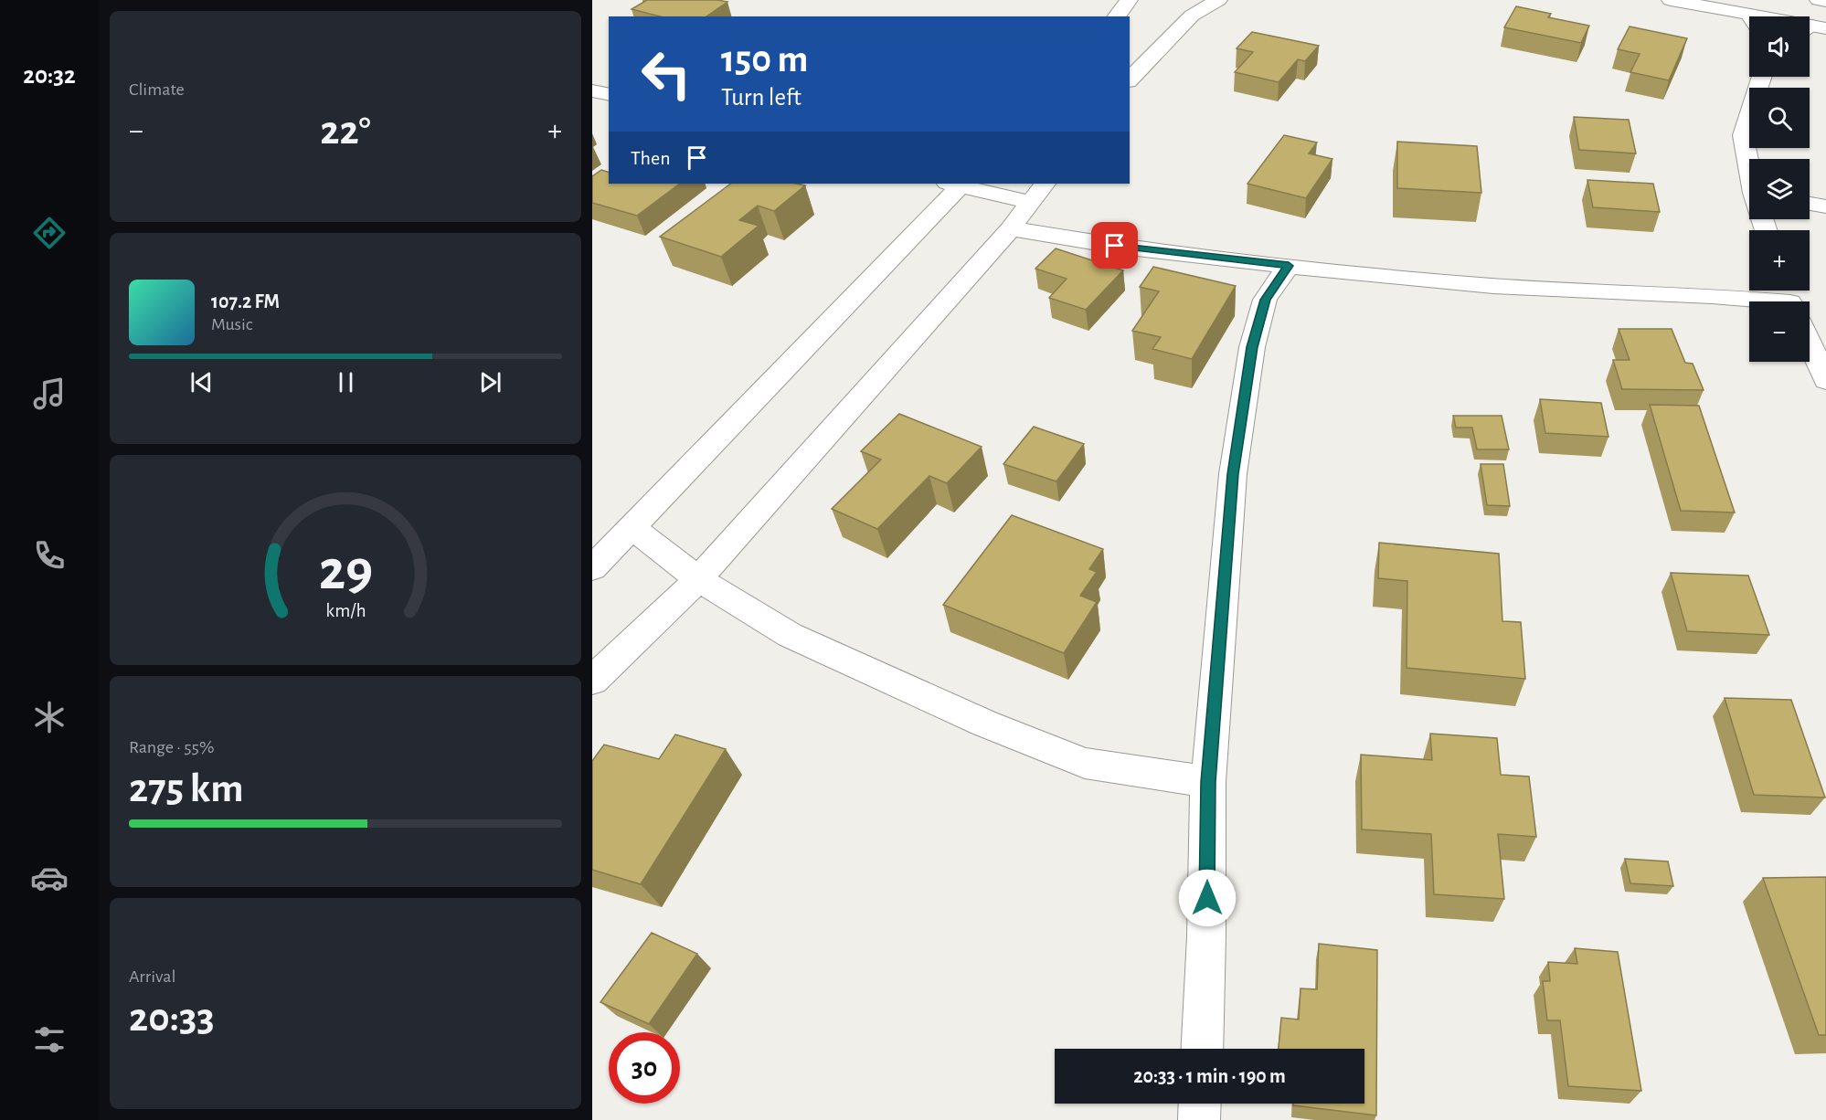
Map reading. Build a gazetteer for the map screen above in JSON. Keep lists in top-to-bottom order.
{
  "page": {
    "tabs": "20:32",
    "tile": [
      "Climate",
      ["Range · 55%", "275 km"],
      ["Arrival", "20:33"]
    ],
    "map_buttons": ["+", "−"],
    "turn": ["150 m", "Turn left"],
    "heat": ["−", "22°", "+"],
    "then": "Then",
    "song": ["107.2 FM", "Music"],
    "limit": "30",
    "trip": "20:33 · 1 min · 190 m",
    "gauge": ["29", "km/h"]
  }
}
